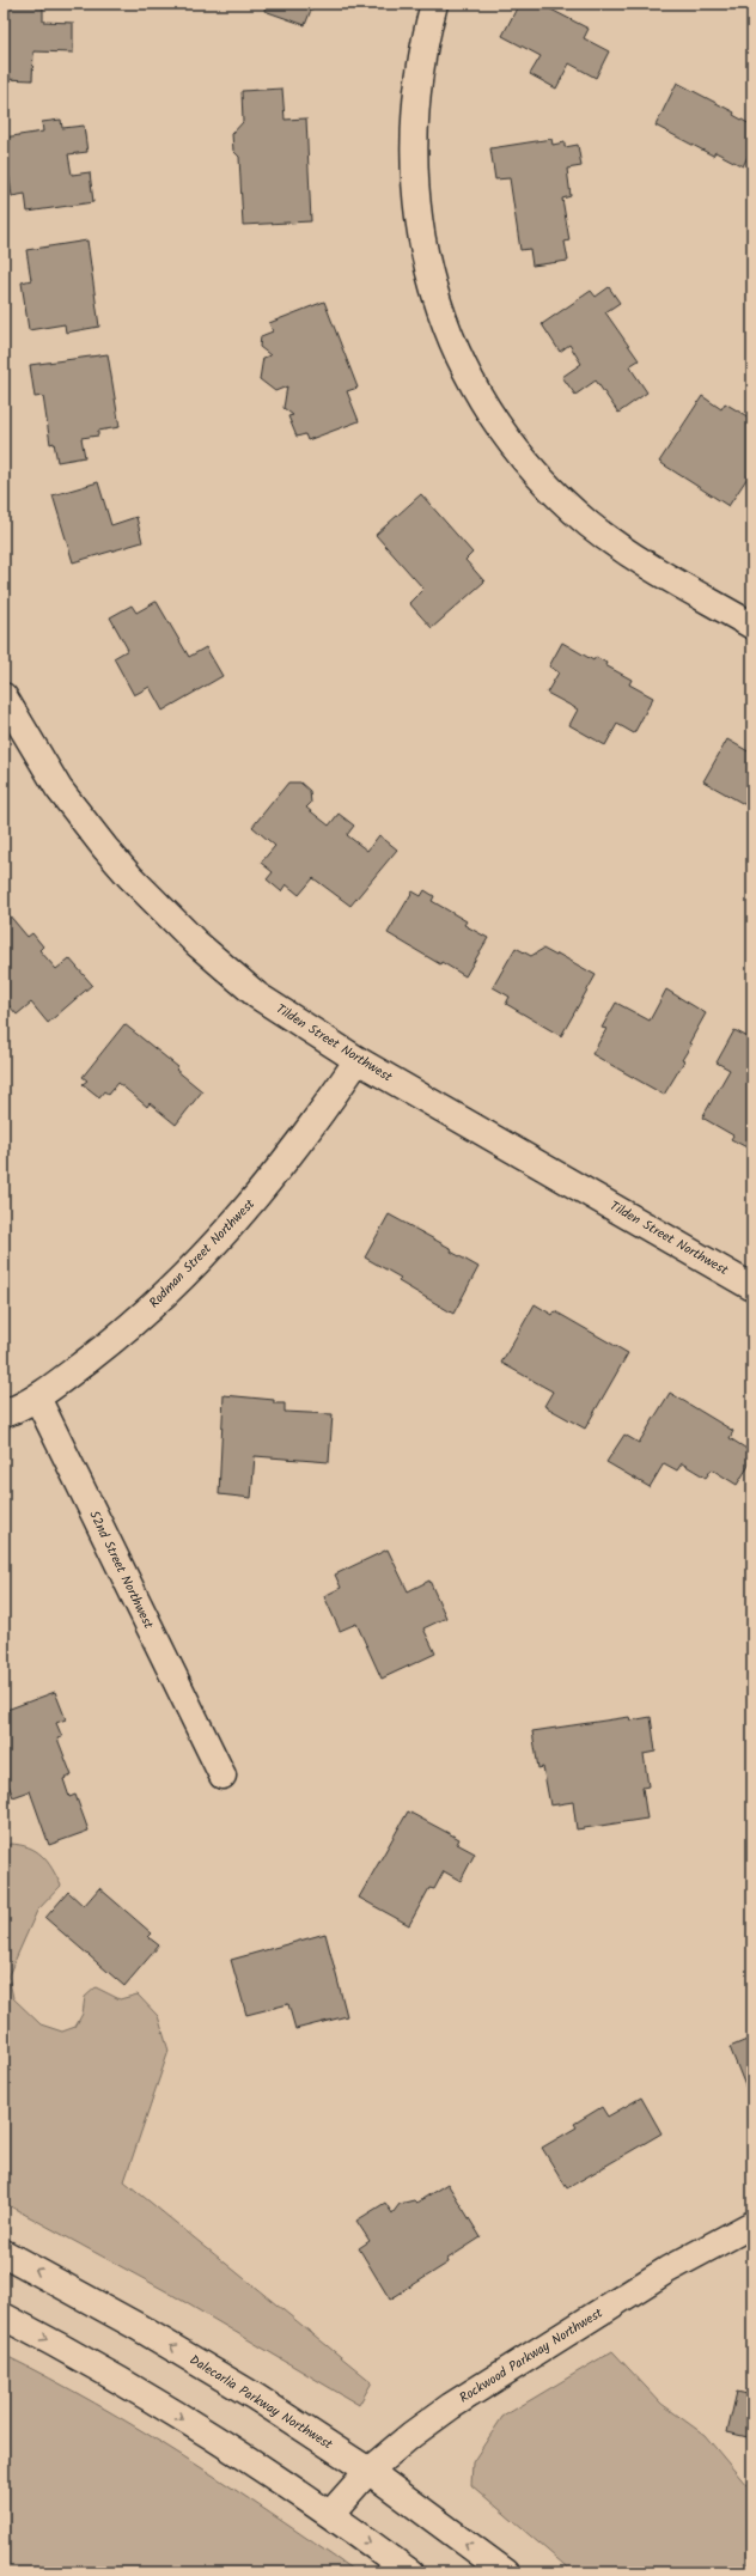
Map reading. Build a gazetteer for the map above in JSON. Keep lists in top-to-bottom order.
{
  "streets": {
    "street": [
      "Tilden Street Northwest",
      "Rodman Street Northwest",
      "52nd Street Northwest",
      "Rockwood Parkway Northwest",
      "Dalecarlia Parkway Northwest"
    ]
  },
  "crossings": [
    ["Tilden Street Northwest", "Rodman Street Northwest"],
    ["Rodman Street Northwest", "52nd Street Northwest"],
    ["Rockwood Parkway Northwest", "Dalecarlia Parkway Northwest"]
  ]
}
